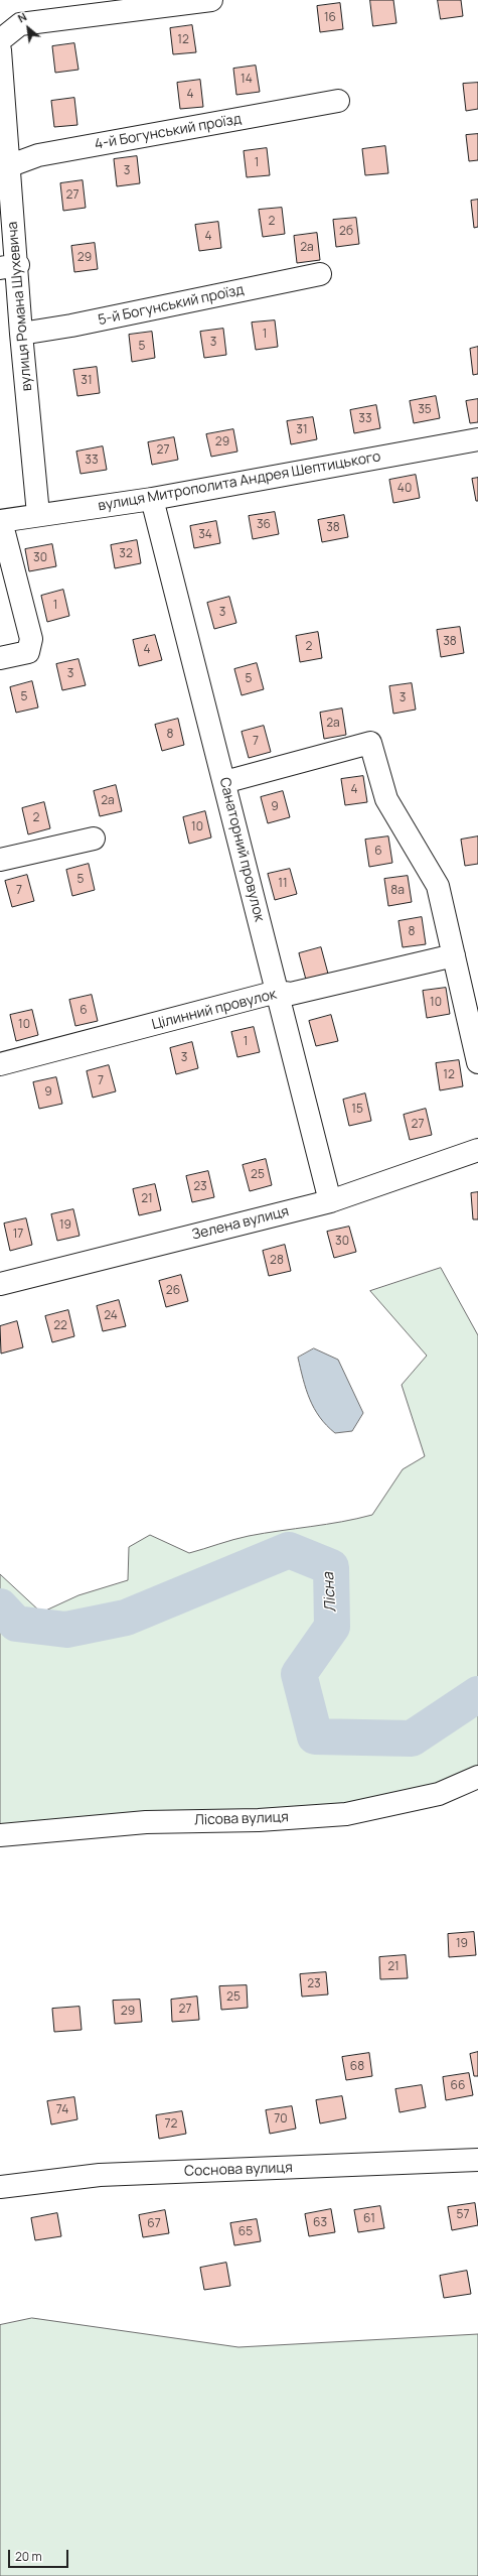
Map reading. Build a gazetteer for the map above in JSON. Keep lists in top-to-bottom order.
{
  "streets": {
    "street": [
      "4-й Богунський проїзд",
      "5-й Богунський проїзд",
      "вулиця Романа Шухевича",
      "вулиця Митрополита Андрея Шептицького",
      "Санаторний провулок",
      "Цілинний провулок",
      "Зелена вулиця",
      "Лісова вулиця",
      "Соснова вулиця"
    ]
  },
  "crossings": [
    ["4-й Богунський проїзд", "вулиця Романа Шухевича"],
    ["5-й Богунський проїзд", "вулиця Романа Шухевича"],
    ["вулиця Романа Шухевича", "вулиця Митрополита Андрея Шептицького"],
    ["вулиця Митрополита Андрея Шептицького", "Санаторний провулок"],
    ["Санаторний провулок", "Цілинний провулок"],
    ["Санаторний провулок", "Зелена вулиця"]
  ],
  "water": ["Лісна"],
  "house_numbers": [
    "16",
    "12",
    "14",
    "4",
    "1",
    "3",
    "27",
    "2",
    "2б",
    "4",
    "2а",
    "29",
    "1",
    "3",
    "5",
    "31",
    "35",
    "33",
    "31",
    "29",
    "27",
    "33",
    "40",
    "36",
    "38",
    "34",
    "32",
    "30",
    "1",
    "3",
    "38",
    "2",
    "4",
    "3",
    "5",
    "5",
    "3",
    "2а",
    "8",
    "7",
    "4",
    "2а",
    "9",
    "2",
    "10",
    "6",
    "5",
    "11",
    "7",
    "8а",
    "8",
    "10",
    "6",
    "10",
    "1",
    "3",
    "12",
    "7",
    "9",
    "15",
    "27",
    "25",
    "23",
    "21",
    "19",
    "17",
    "30",
    "28",
    "26",
    "24",
    "22",
    "19",
    "21",
    "23",
    "25",
    "27",
    "29",
    "68",
    "66",
    "74",
    "70",
    "72",
    "57",
    "61",
    "63",
    "67",
    "65"
  ],
  "scale_bar": "20 m",
  "north": "top left"
}
